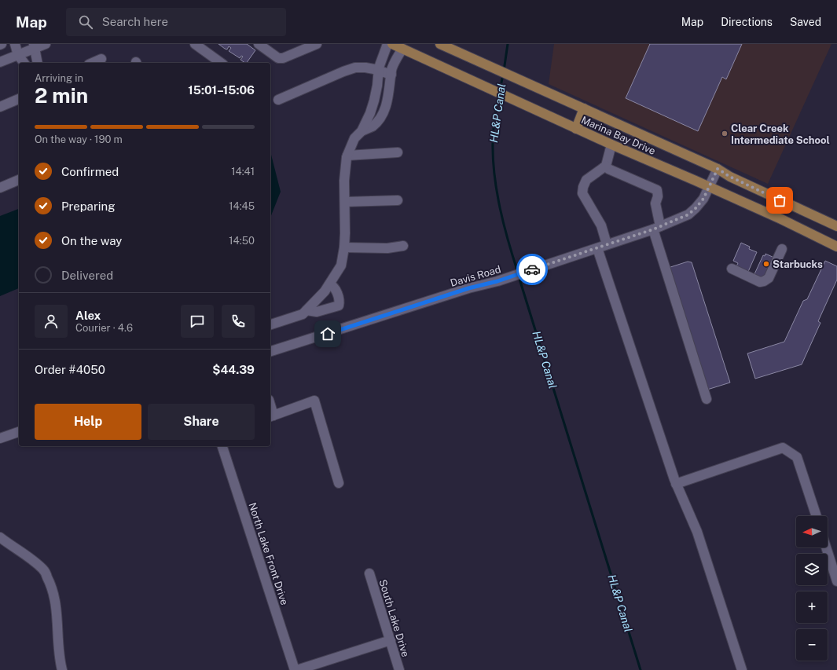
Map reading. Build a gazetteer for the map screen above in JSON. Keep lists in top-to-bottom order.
{
  "streets": {
    "main road": ["Marina Bay Drive"],
    "street": ["Davis Road", "North Lake Front Drive", "South Lake Drive"]
  },
  "crossings": [
    ["Marina Bay Drive", "Davis Road"]
  ],
  "water": ["HL&P Canal"],
  "places": ["Clear Creek Intermediate School", "Starbucks"],
  "north": "left",
  "page": {
    "header": "Map",
    "search": "Search here",
    "nav": ["Map", "Directions", "Saved"],
    "heading": ["2 min", "Arriving in", "15:01–15:06"],
    "panel": [
      "Alex",
      "Courier · 4.6",
      "Order #4050",
      "$44.39"
    ],
    "bar": "On the way · 190 m",
    "list": [
      ["Confirmed", "14:41"],
      ["Preparing", "14:45"],
      ["On the way", "14:50"],
      "Delivered"
    ],
    "buttons": ["Help", "Share"],
    "map_buttons": ["+", "−"]
  }
}
